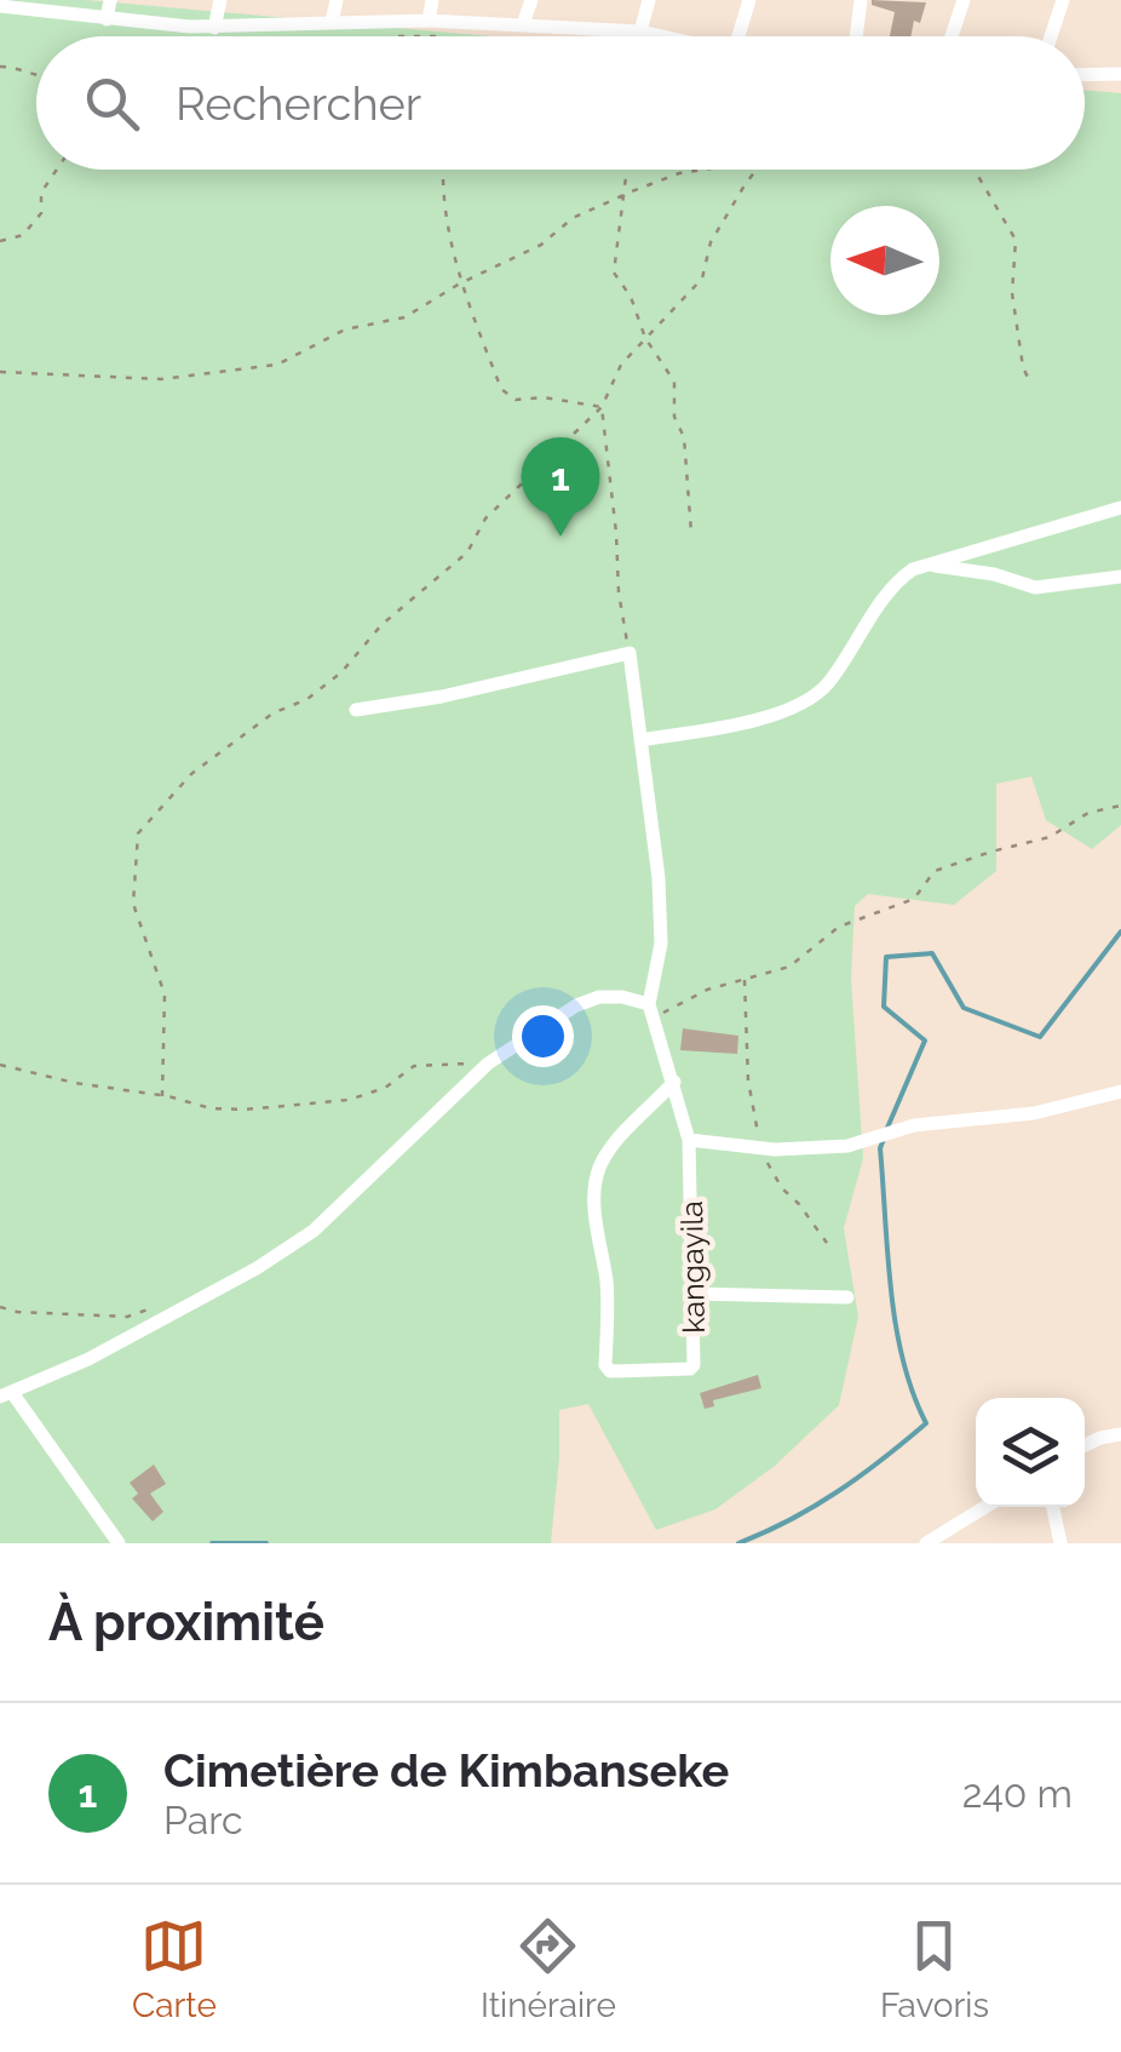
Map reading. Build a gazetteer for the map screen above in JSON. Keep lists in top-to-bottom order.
{
  "streets": {
    "street": ["kangayila"]
  },
  "north": "left",
  "page": {
    "search": "Rechercher",
    "pins": "1",
    "heading": "À proximité",
    "list": [
      {
        "mark": "1",
        "name": "Cimetière de Kimbanseke",
        "note": "Parc",
        "value": "240 m"
      }
    ],
    "nav": ["Carte", "Itinéraire", "Favoris"]
  }
}
